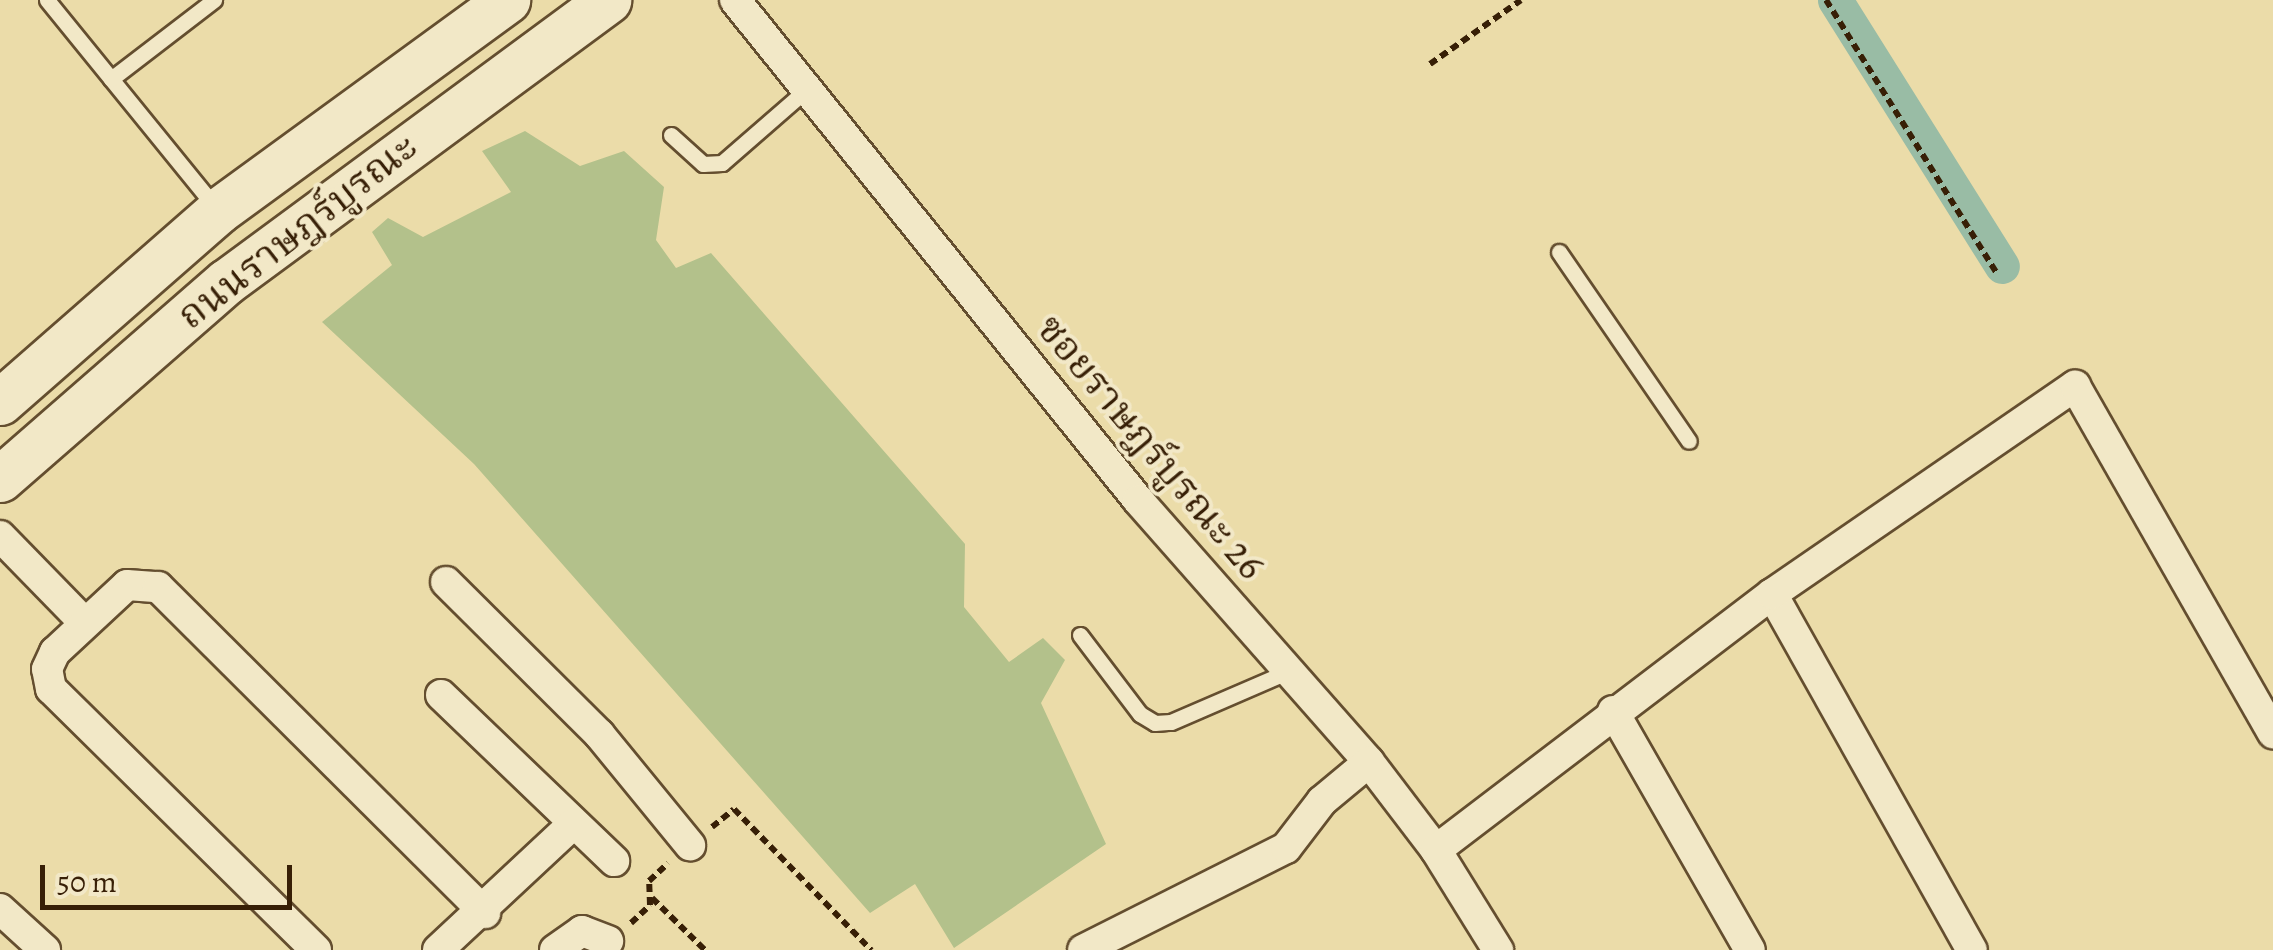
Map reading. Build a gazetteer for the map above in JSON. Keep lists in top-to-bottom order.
{
  "streets": {
    "main road": ["ถนนราษฎร์บูรณะ"],
    "street": ["ซอยราษฎร์บูรณะ 26"]
  },
  "scale_bar": "50 m"
}
